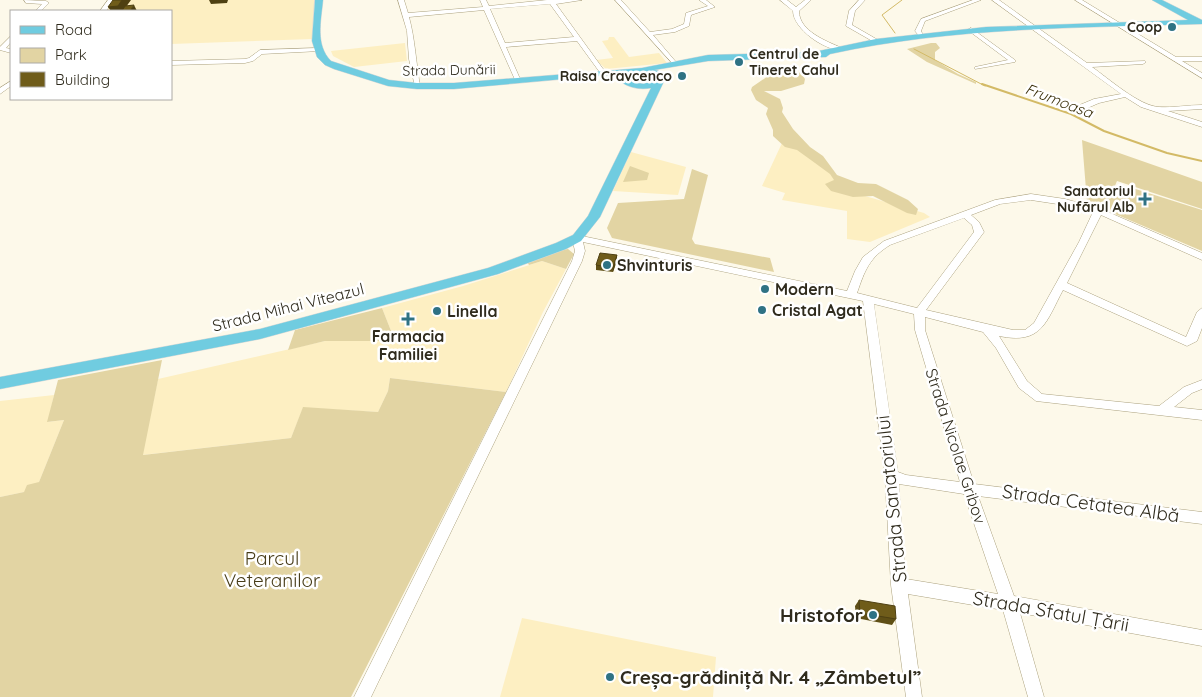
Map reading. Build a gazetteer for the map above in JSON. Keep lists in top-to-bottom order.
{
  "streets": {
    "main road": ["Strada Dunării", "Strada Mihai Viteazul"],
    "street": [
      "Strada Nicolae Gribov",
      "Strada Sanatoriului",
      "Strada Cetatea Albă",
      "Strada Sfatul Țării"
    ]
  },
  "crossings": [
    ["Strada Nicolae Gribov", "Strada Cetatea Albă"],
    ["Strada Nicolae Gribov", "Strada Sfatul Țării"],
    ["Strada Sanatoriului", "Strada Cetatea Albă"],
    ["Strada Sanatoriului", "Strada Sfatul Țării"]
  ],
  "water": ["Frumoasa"],
  "parks": ["Parcul Veteranilor"],
  "places": {
    "other": [
      "Coop",
      "Centrul de Tineret Cahul",
      "Raisa Cravcenco",
      "Shvinturis",
      "Modern",
      "Cristal Agat",
      "Linella",
      "Hristofor",
      "Creșa-grădiniță Nr. 4 „Zâmbetul”"
    ],
    "health": ["Sanatoriul Nufărul Alb", "Farmacia Familiei"]
  },
  "legend": ["Road", "Park", "Building"]
}
